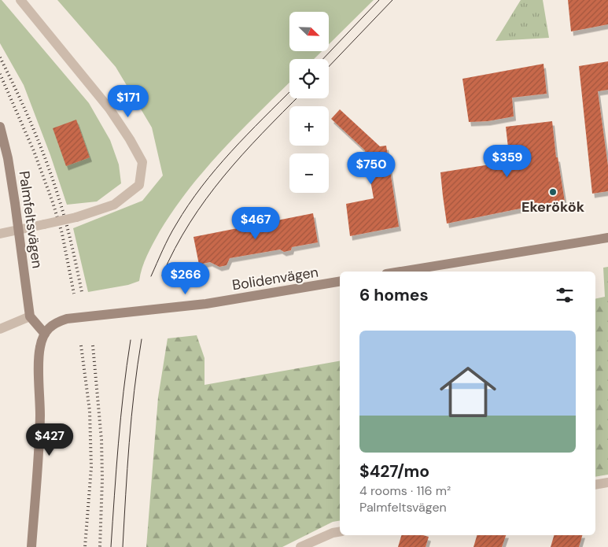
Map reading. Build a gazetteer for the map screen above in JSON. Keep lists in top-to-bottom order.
{
  "streets": {
    "main road": ["Palmfeltsvägen", "Bolidenvägen"]
  },
  "places": ["Ekerökök"],
  "north": "bottom right",
  "page": {
    "map_buttons": ["+", "−"],
    "price": [
      "$171",
      "$359",
      "$750",
      "$467",
      "$266",
      "$427"
    ],
    "heading": "6 homes",
    "list": [
      {
        "name": "$427/mo",
        "note": "4 rooms · 116 m² · Palmfeltsvägen"
      }
    ]
  }
}
